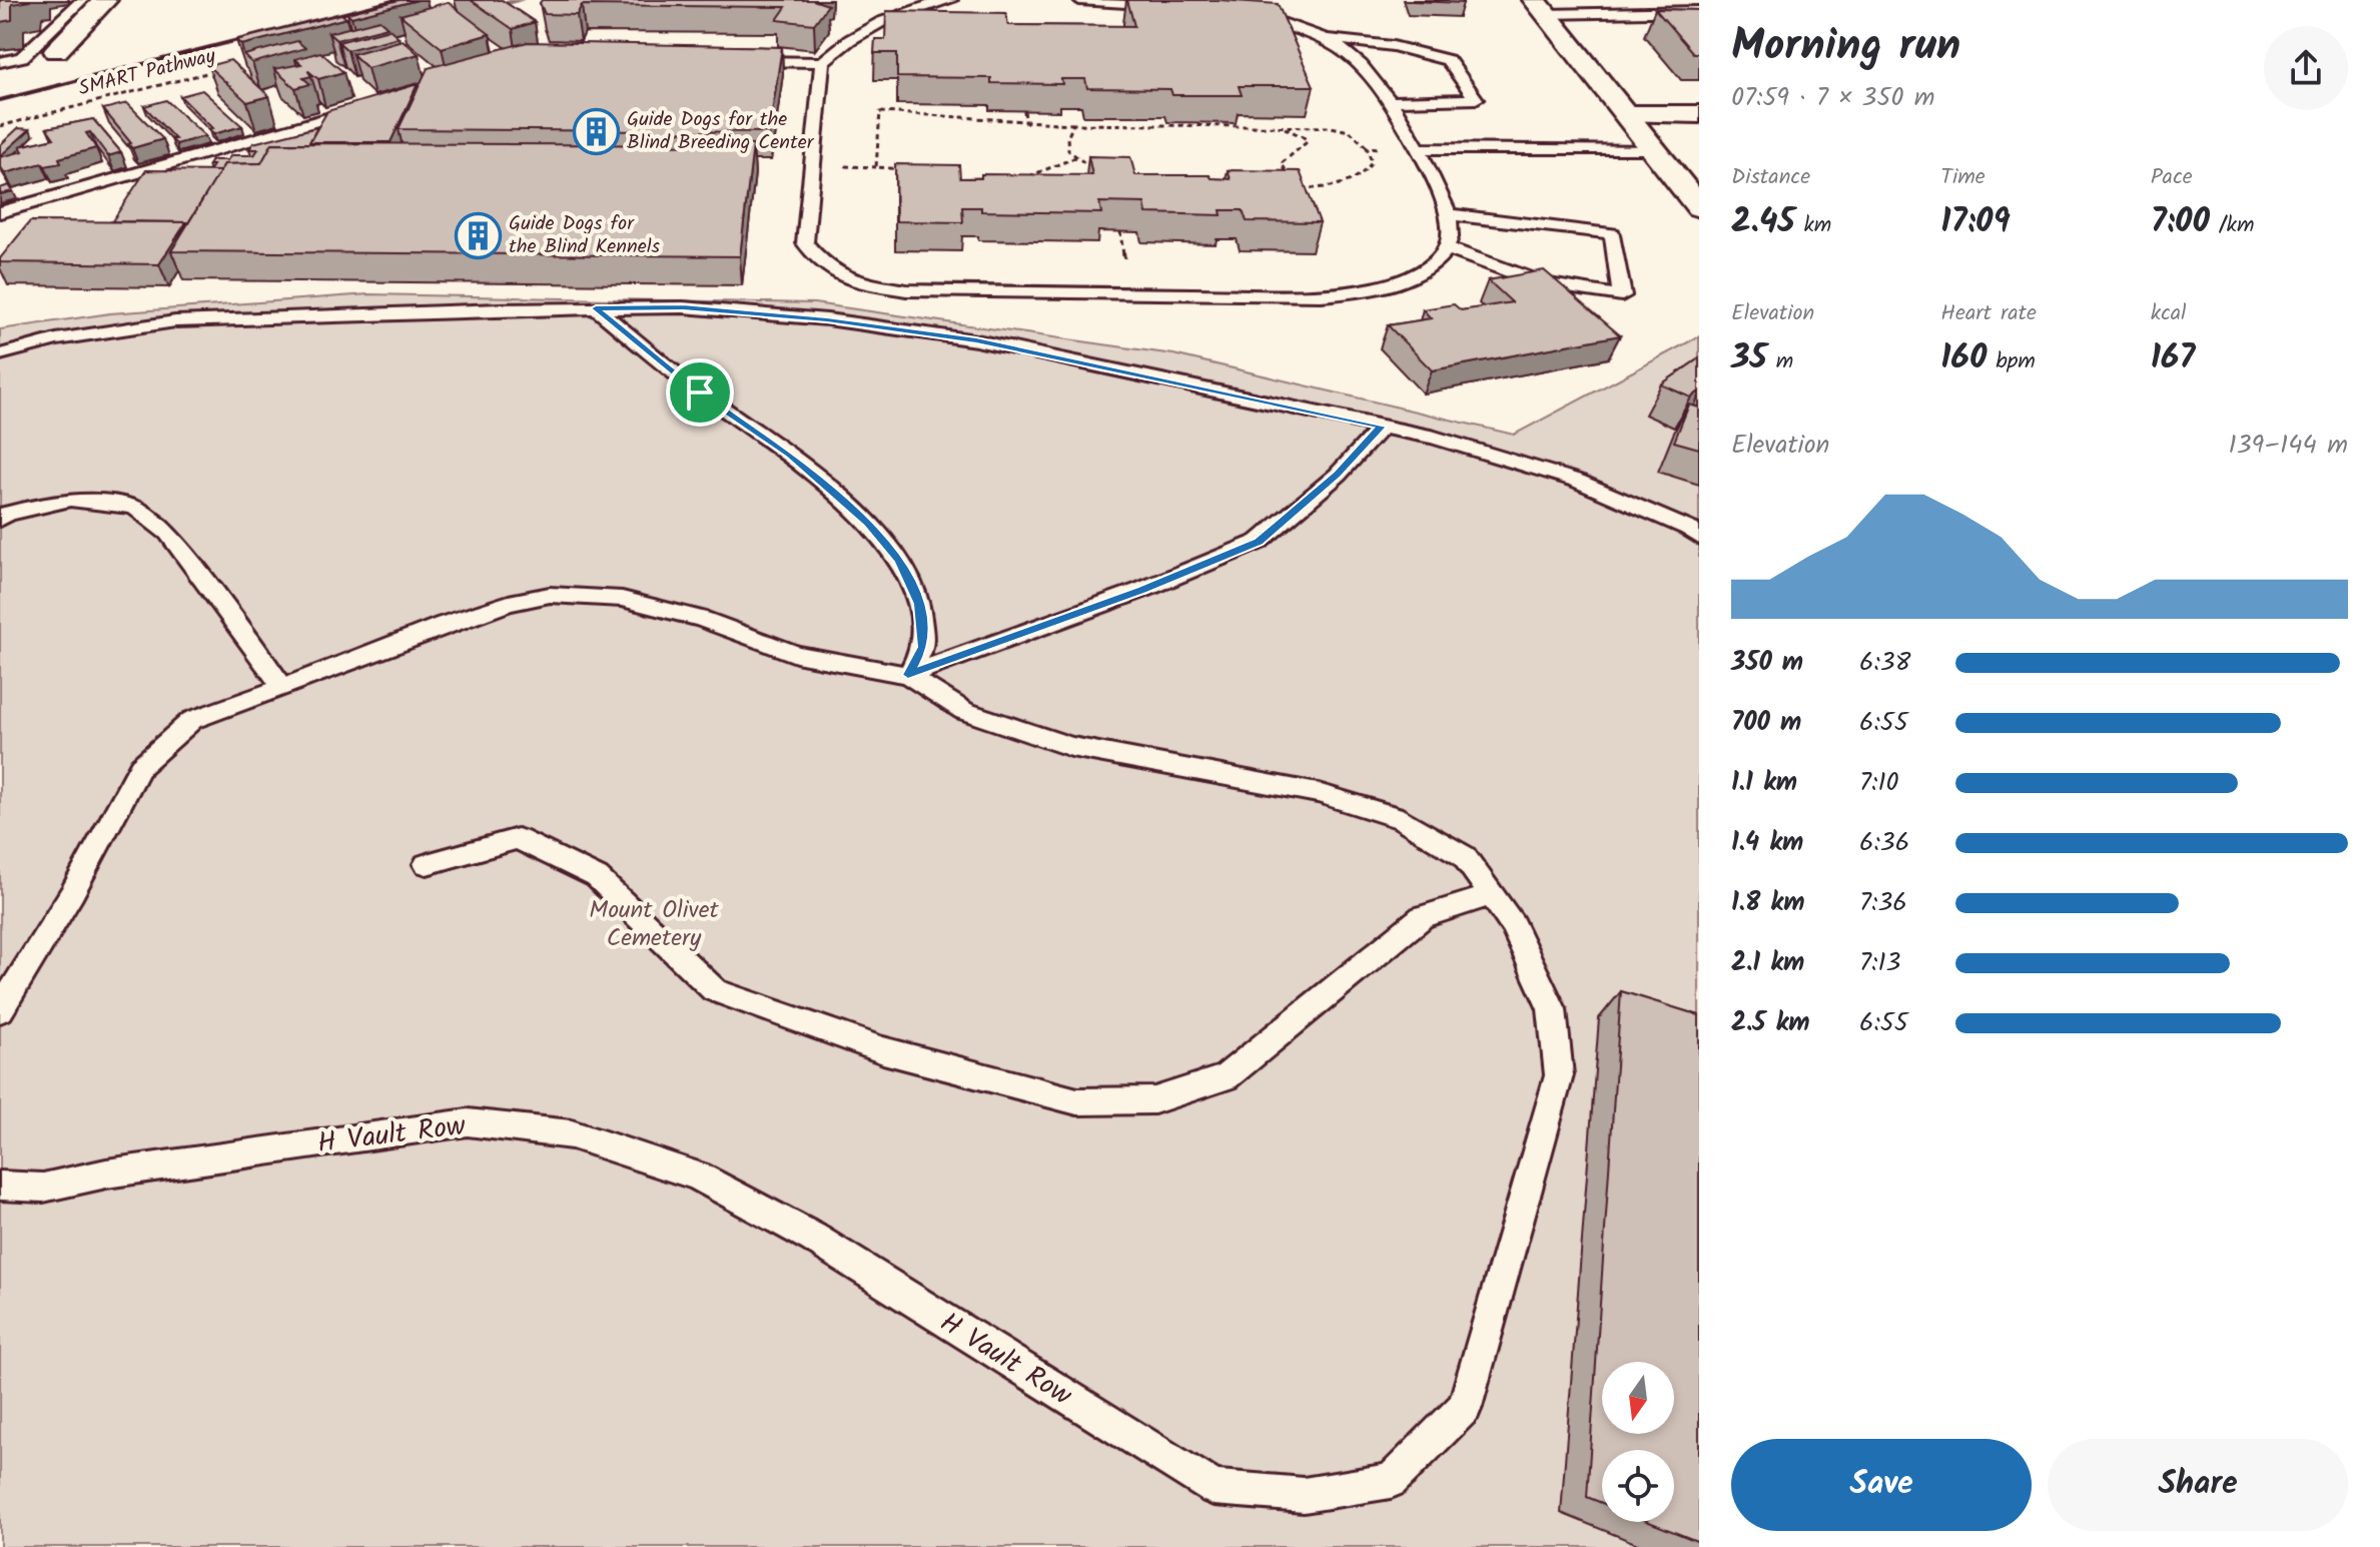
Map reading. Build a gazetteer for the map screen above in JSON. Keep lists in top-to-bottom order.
{
  "streets": {
    "lane": ["H Vault Row"],
    "path": ["SMART Pathway"]
  },
  "parks": ["Mount Olivet Cemetery"],
  "places": {
    "building": ["Guide Dogs for the Blind Breeding Center", "Guide Dogs for the Blind Kennels"]
  },
  "north": "bottom",
  "page": {
    "heading": ["Morning run", "07:59 · 7 × 350 m"],
    "stats": [
      ["Distance", "2.45 km"],
      ["Time", "17:09"],
      ["Pace", "7:00 /km"],
      ["Elevation", "35 m"],
      ["Heart rate", "160 bpm"],
      ["kcal", "167"]
    ],
    "chart": ["Elevation", "139–144 m"],
    "list": [
      {
        "name": "350 m",
        "note": "6:38"
      },
      {
        "name": "700 m",
        "note": "6:55"
      },
      {
        "name": "1.1 km",
        "note": "7:10"
      },
      {
        "name": "1.4 km",
        "note": "6:36"
      },
      {
        "name": "1.8 km",
        "note": "7:36"
      },
      {
        "name": "2.1 km",
        "note": "7:13"
      },
      {
        "name": "2.5 km",
        "note": "6:55"
      }
    ],
    "buttons": ["Save", "Share"]
  }
}
